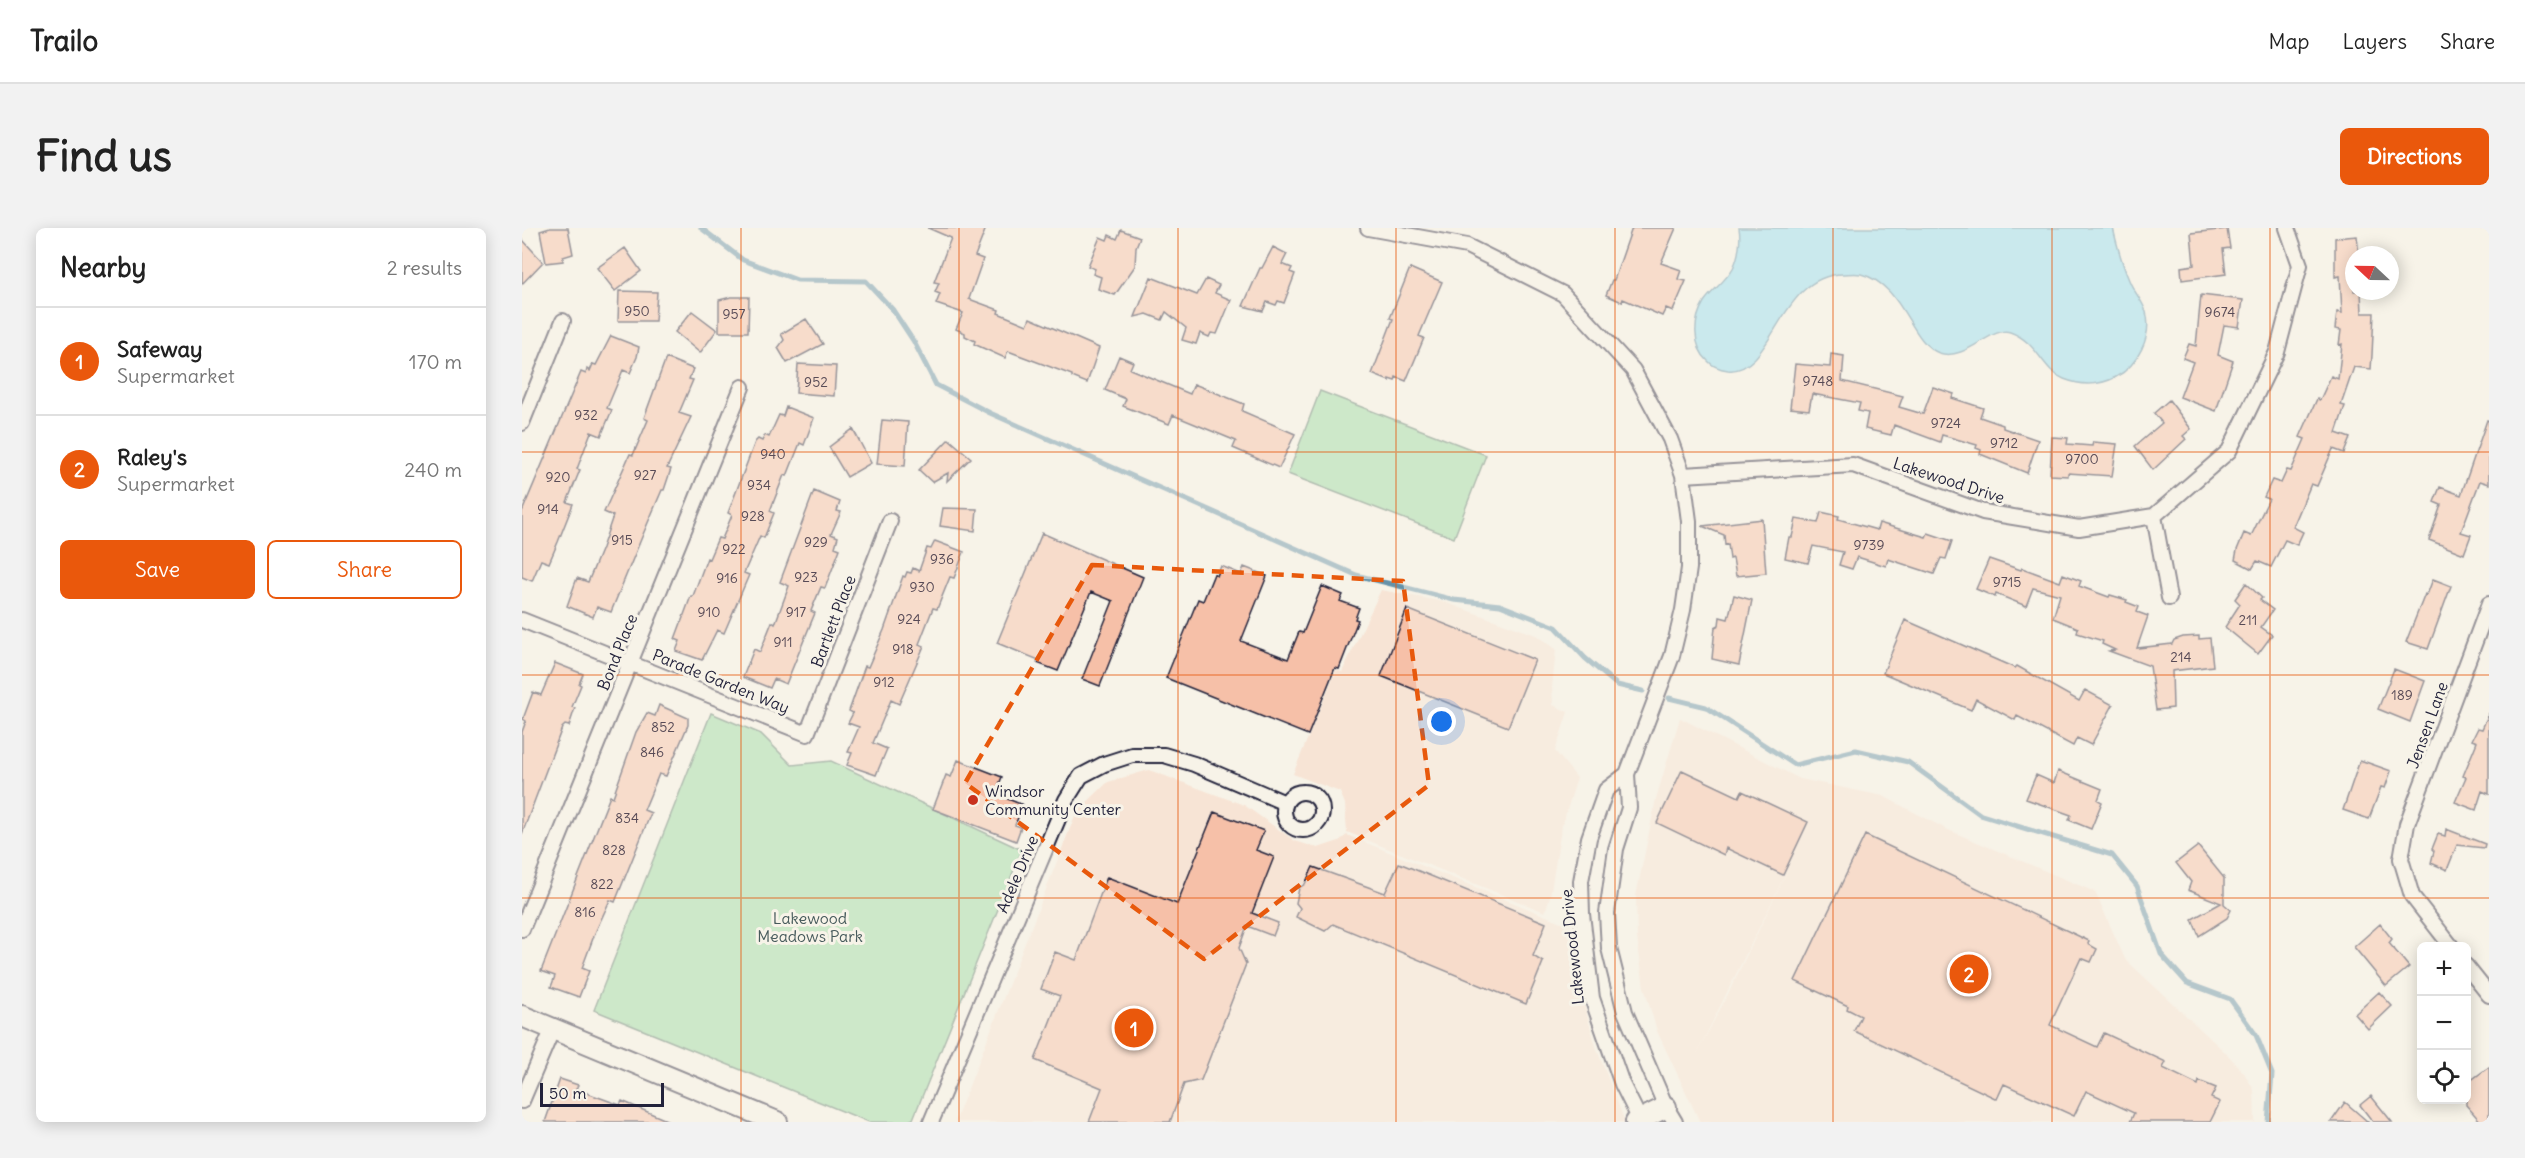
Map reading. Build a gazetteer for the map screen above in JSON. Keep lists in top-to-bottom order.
{
  "streets": {
    "street": [
      "Lakewood Drive",
      "Bartlett Place",
      "Bond Place",
      "Parade Garden Way",
      "Jensen Lane",
      "Adele Drive"
    ]
  },
  "crossings": [
    ["Bartlett Place", "Parade Garden Way"],
    ["Bond Place", "Parade Garden Way"]
  ],
  "parks": ["Lakewood Meadows Park"],
  "places": ["Windsor Community Center"],
  "house_numbers": [
    "950",
    "9674",
    "957",
    "9748",
    "952",
    "932",
    "9724",
    "9712",
    "940",
    "9700",
    "927",
    "920",
    "934",
    "914",
    "928",
    "915",
    "929",
    "9739",
    "922",
    "936",
    "923",
    "916",
    "9715",
    "930",
    "910",
    "917",
    "924",
    "211",
    "911",
    "918",
    "214",
    "912",
    "189",
    "852",
    "846",
    "834",
    "828",
    "822",
    "816"
  ],
  "scale_bar": "50 m",
  "north": "left",
  "page": {
    "header": "Trailo",
    "nav": ["Map", "Layers", "Share"],
    "buttons": [
      "Directions",
      ["Save", "Share"]
    ],
    "title": "Find us",
    "heading": ["Nearby", "2 results"],
    "list": [
      {
        "mark": "1",
        "name": "Safeway",
        "note": "Supermarket",
        "value": "170 m"
      },
      {
        "mark": "2",
        "name": "Raley's",
        "note": "Supermarket",
        "value": "240 m"
      }
    ],
    "map_buttons": ["+", "−"],
    "pins": ["2", "1"],
    "scale": "50 m"
  }
}
